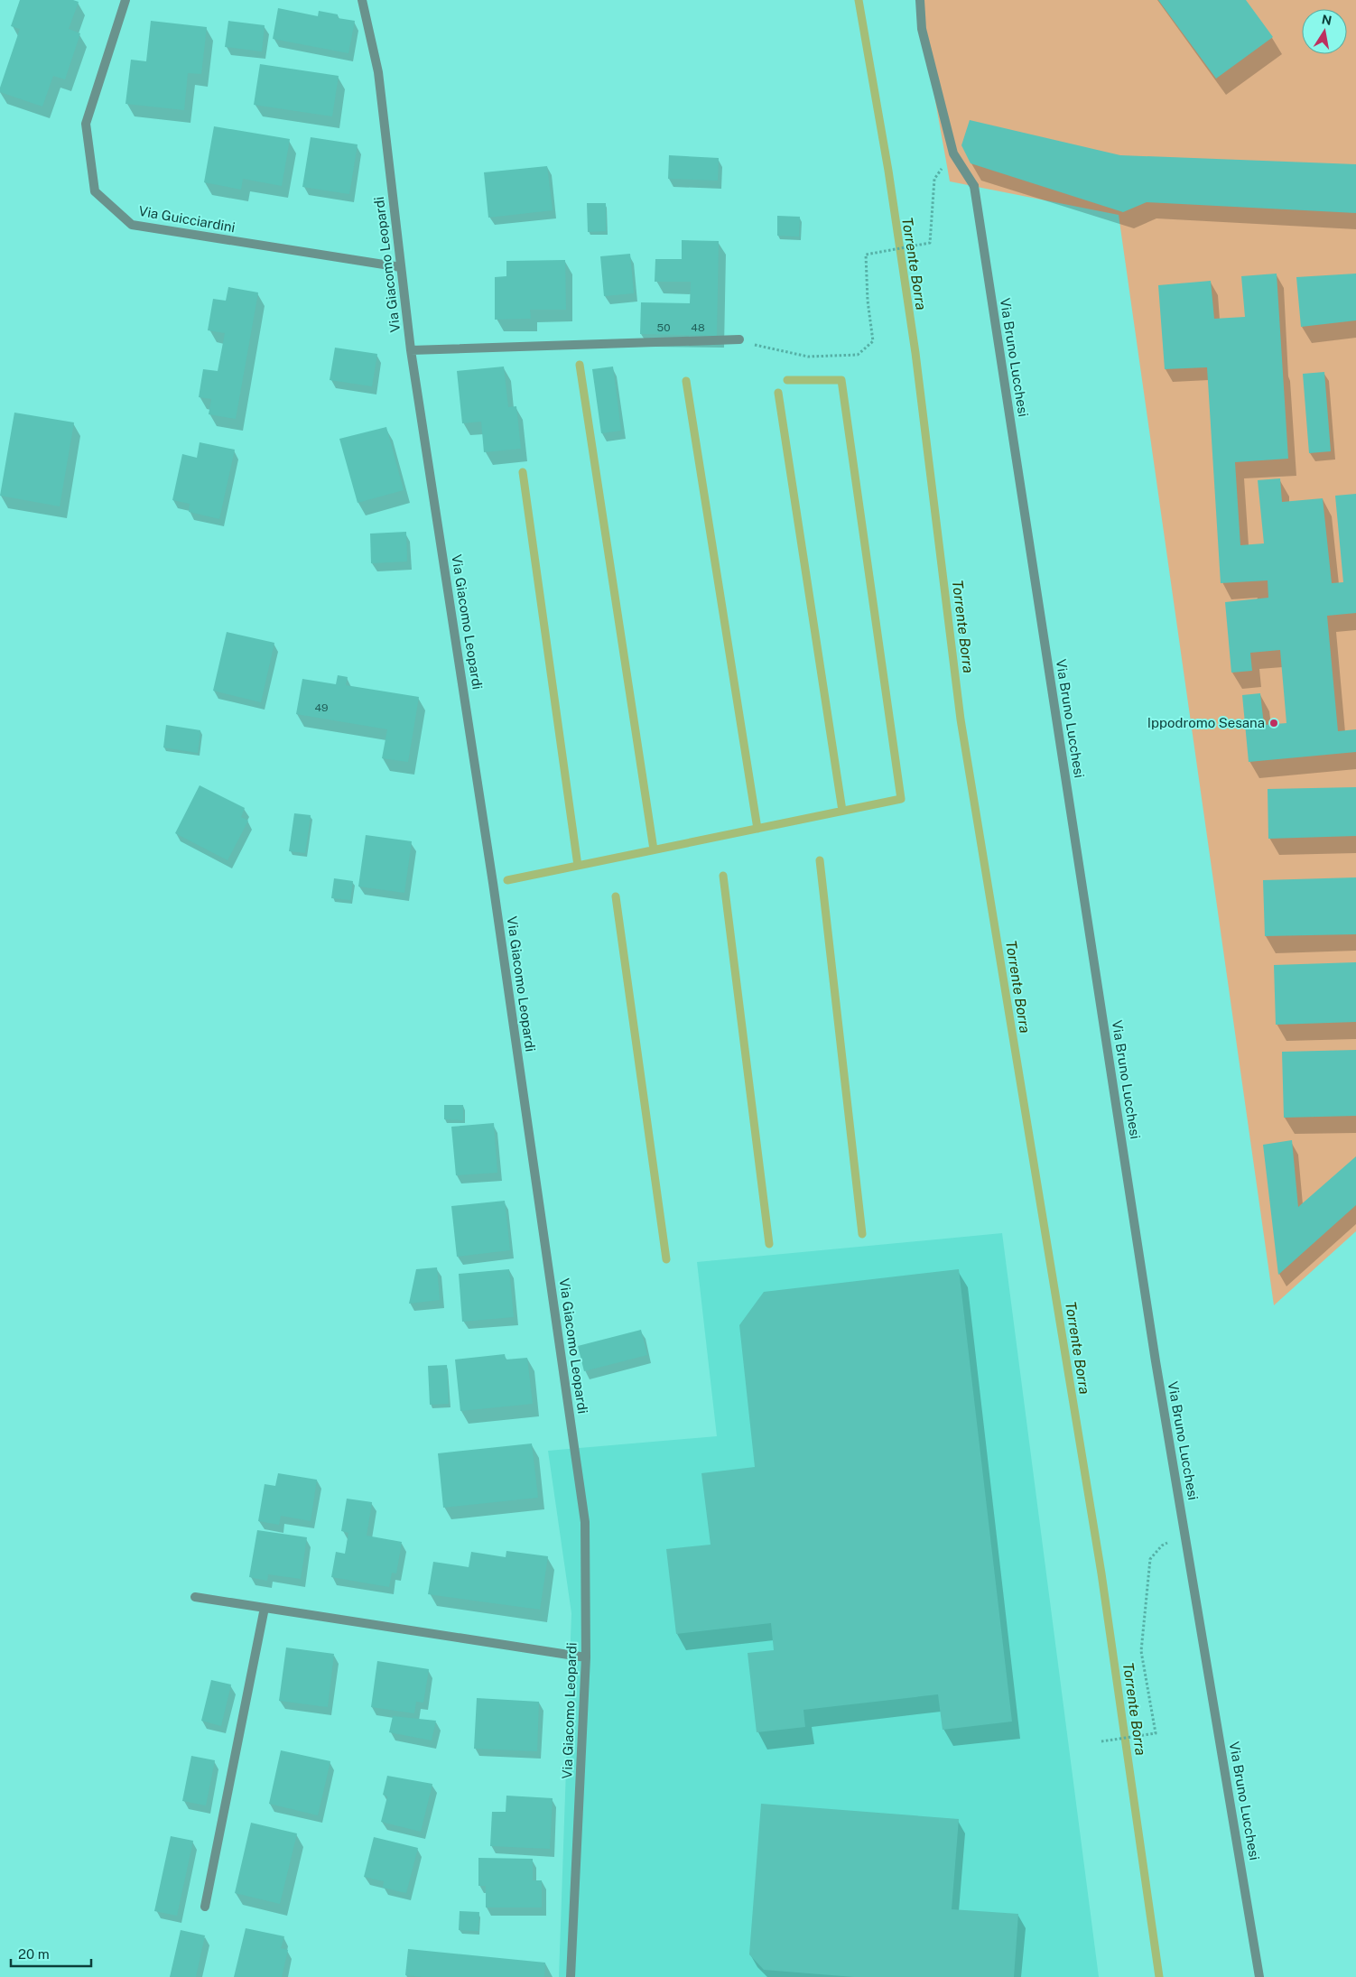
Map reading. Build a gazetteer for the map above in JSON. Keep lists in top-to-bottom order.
{
  "streets": {
    "street": ["Via Guicciardini", "Via Giacomo Leopardi", "Via Bruno Lucchesi"]
  },
  "crossings": [
    ["Via Guicciardini", "Via Giacomo Leopardi"]
  ],
  "water": ["Torrente Borra"],
  "places": ["Ippodromo Sesana"],
  "house_numbers": ["50", "48", "49"],
  "scale_bar": "20 m",
  "north": "top"
}
